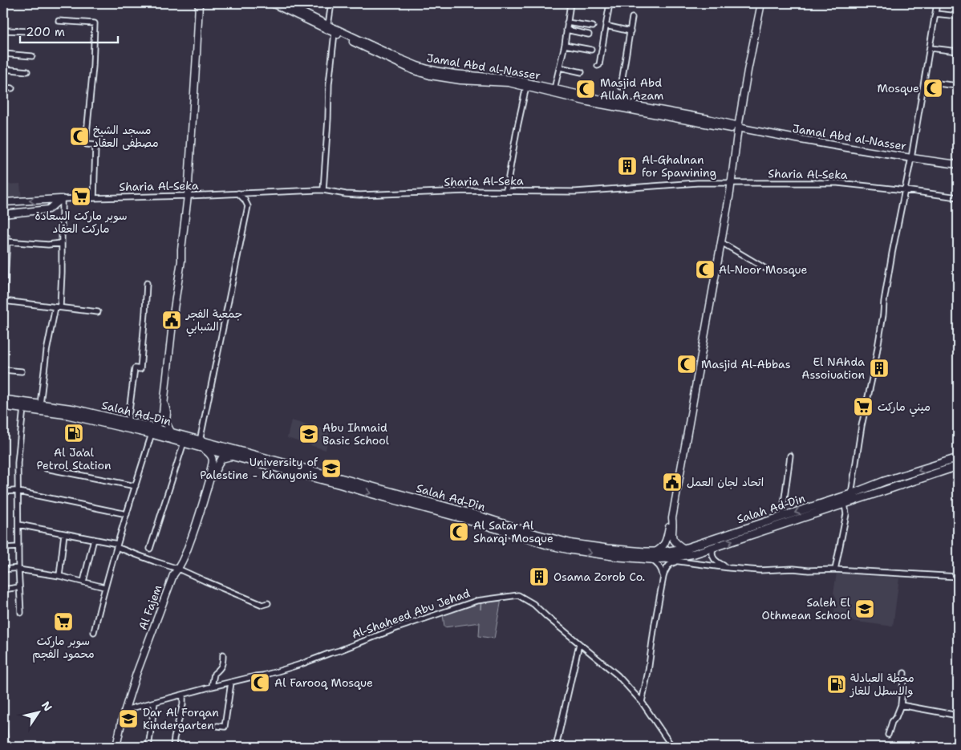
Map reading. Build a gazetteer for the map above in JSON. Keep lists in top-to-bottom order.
{
  "streets": {
    "highway": ["Salah Ad-Din"],
    "main road": ["Jamal Abd al-Nasser", "Sharia Al-Seka", "Al Fajem"],
    "street": ["Al-Shaheed Abu Jehad"]
  },
  "crossings": [
    ["Al Fajem", "Al-Shaheed Abu Jehad"]
  ],
  "places": {
    "mosque": [
      "Mosque",
      "Masjid Abd Allah Azam",
      "مسجد الشيخ مصطفى العقاد",
      "Al-Noor Mosque",
      "Masjid Al-Abbas",
      "Al Satar Al Sharqi Mosque",
      "Al Farooq Mosque"
    ],
    "building": ["Al-Ghalnan for Spawining", "El NAhda Assoiuation", "Osama Zorob Co."],
    "supermarket": ["سوبر ماركت السعادة ماركت العقاد", "ميني ماركت", "سوبر ماركت محمود الفجم"],
    "public building": ["جمعية الفجر الشبابي", "اتحاد لجان العمل"],
    "fuel station": ["Al Ja'al Petrol Station", "محطة العبادلة والاسطل للغاز"],
    "school or university": [
      "Abu Ihmaid Basic School",
      "University of Palestine - Khanyonis",
      "Saleh El Othmean School",
      "Dar Al Forqan Kindergarten"
    ]
  },
  "scale_bar": "200 m",
  "north": "top right"
}
